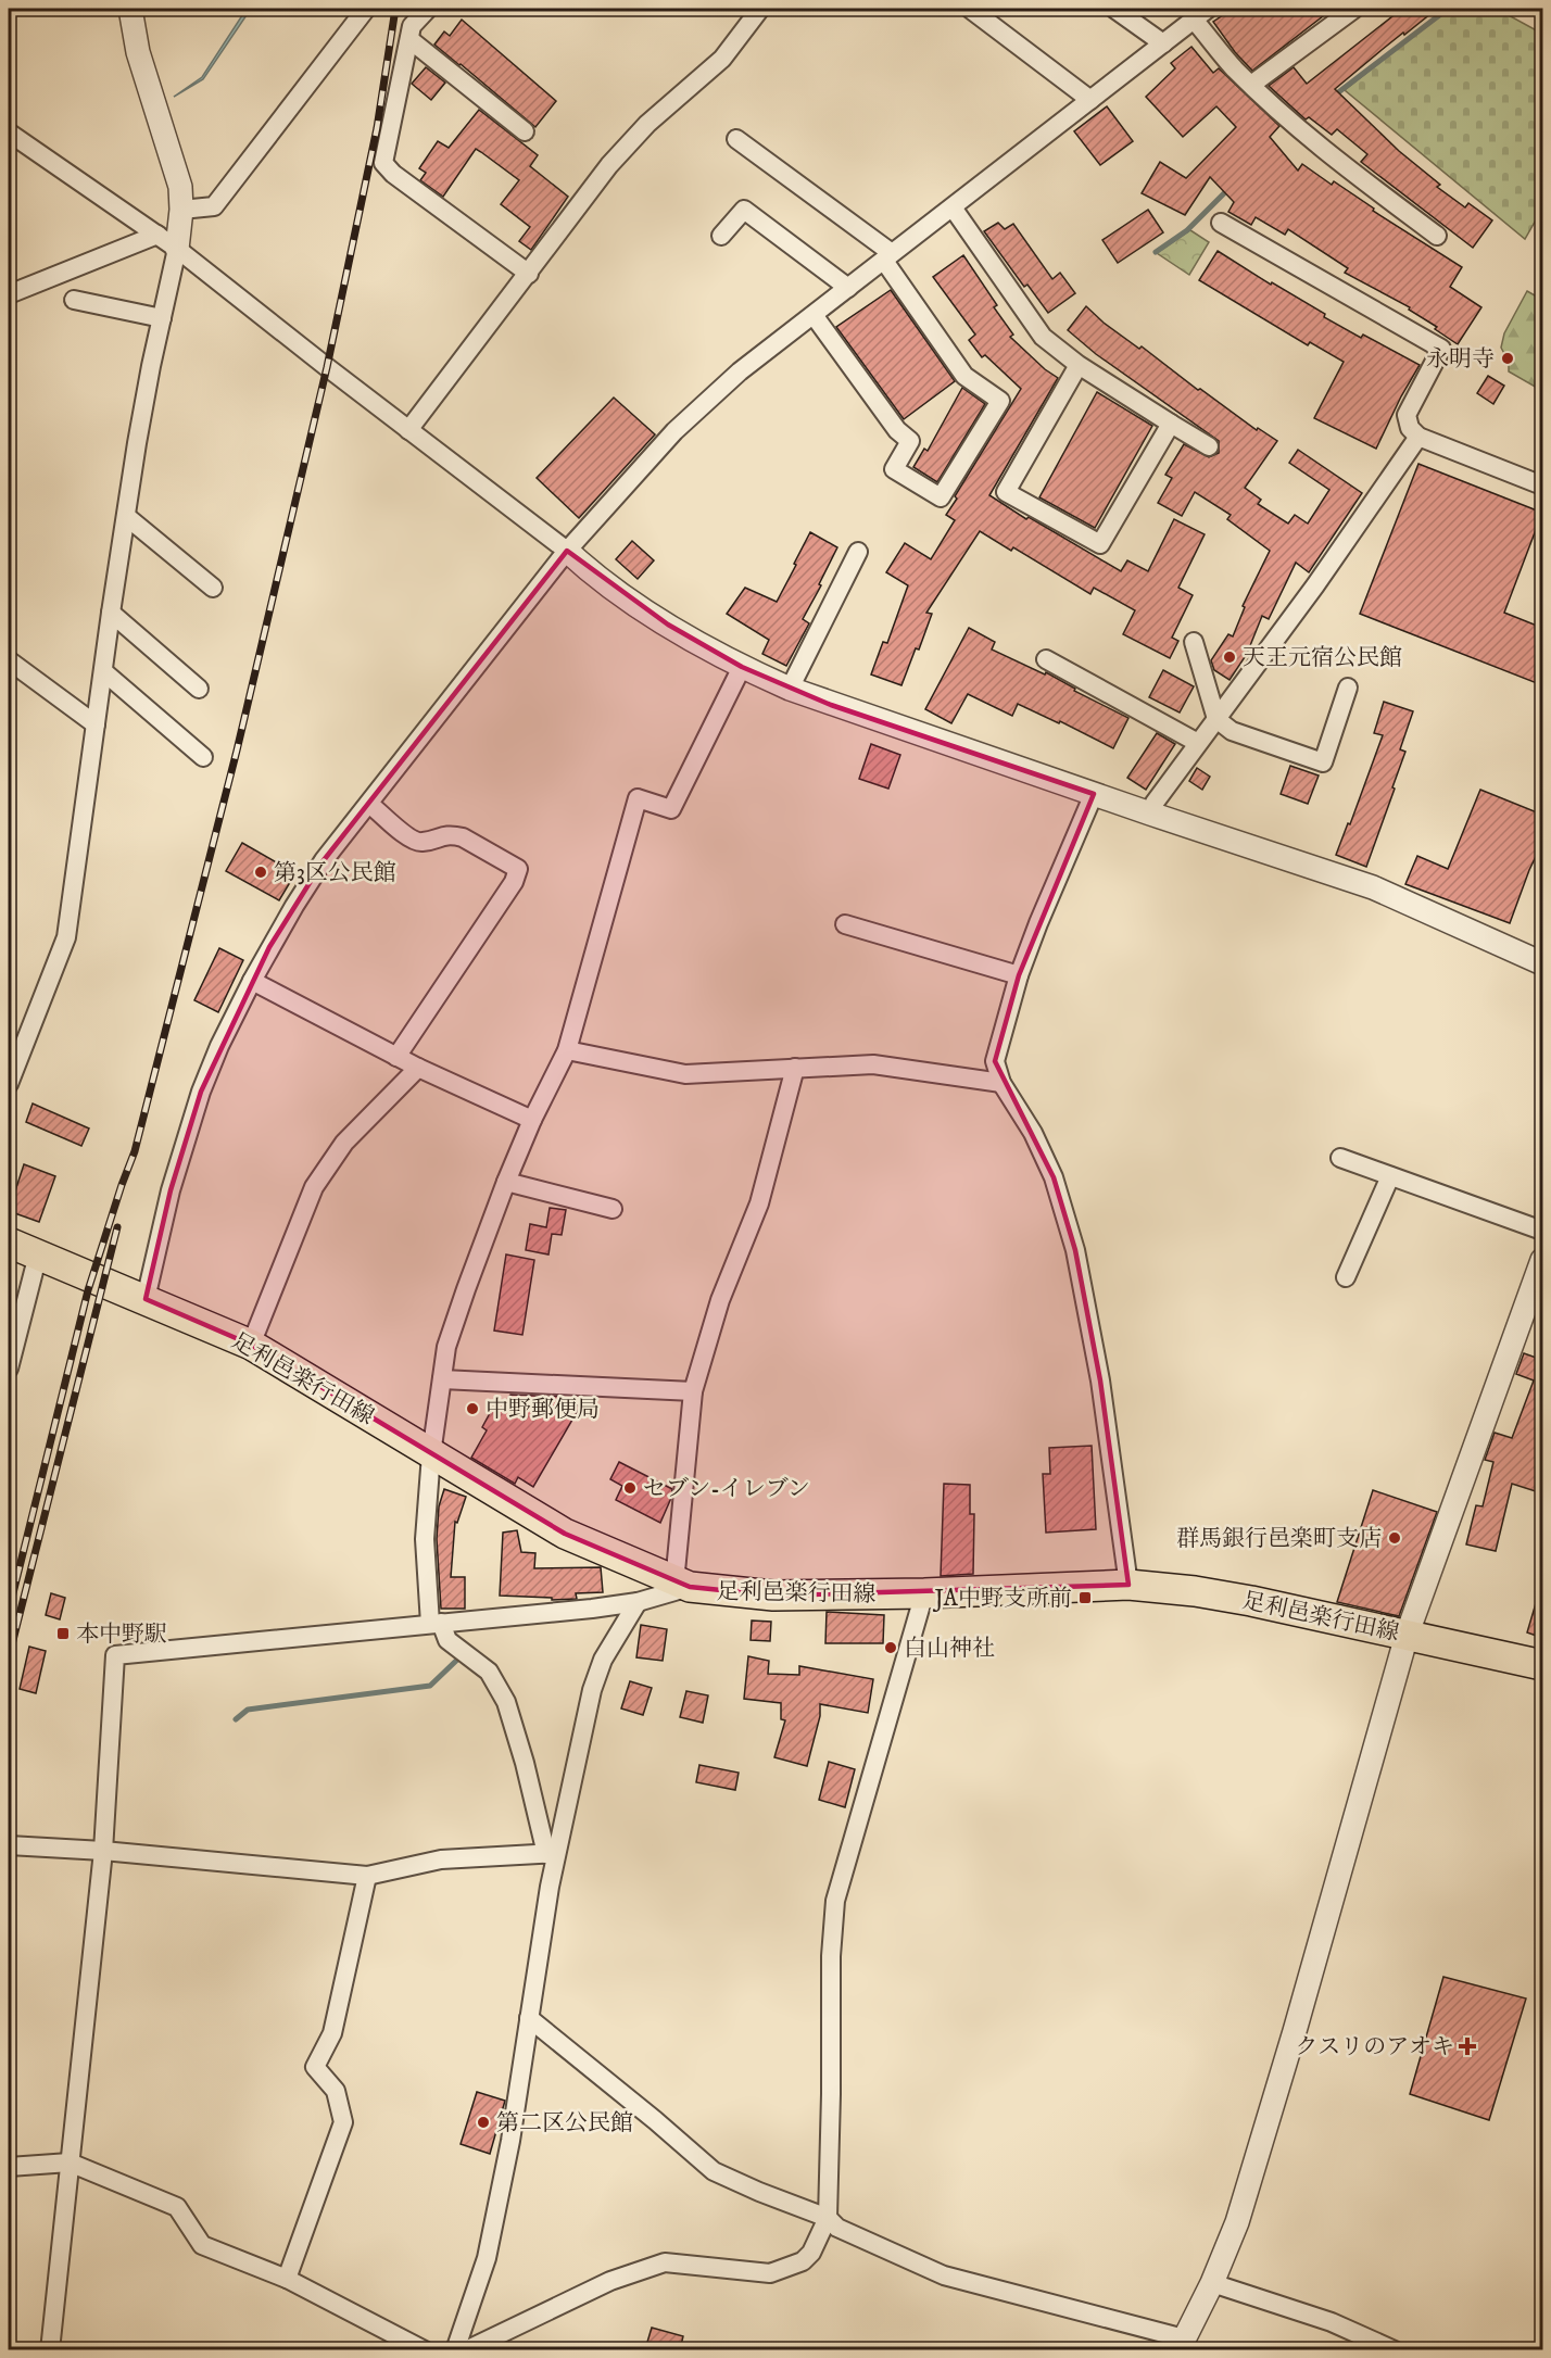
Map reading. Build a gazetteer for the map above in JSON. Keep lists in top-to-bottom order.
{
  "streets": {
    "main road": ["足利邑楽行田線"]
  },
  "places": {
    "other": [
      "永明寺",
      "天王元宿公民館",
      "第3区公民館",
      "中野郵便局",
      "セブン-イレブン",
      "群馬銀行邑楽町支店",
      "白山神社",
      "第二区公民館"
    ],
    "transit": ["JA中野支所前", "本中野駅"],
    "health": ["クスリのアオキ"]
  }
}
